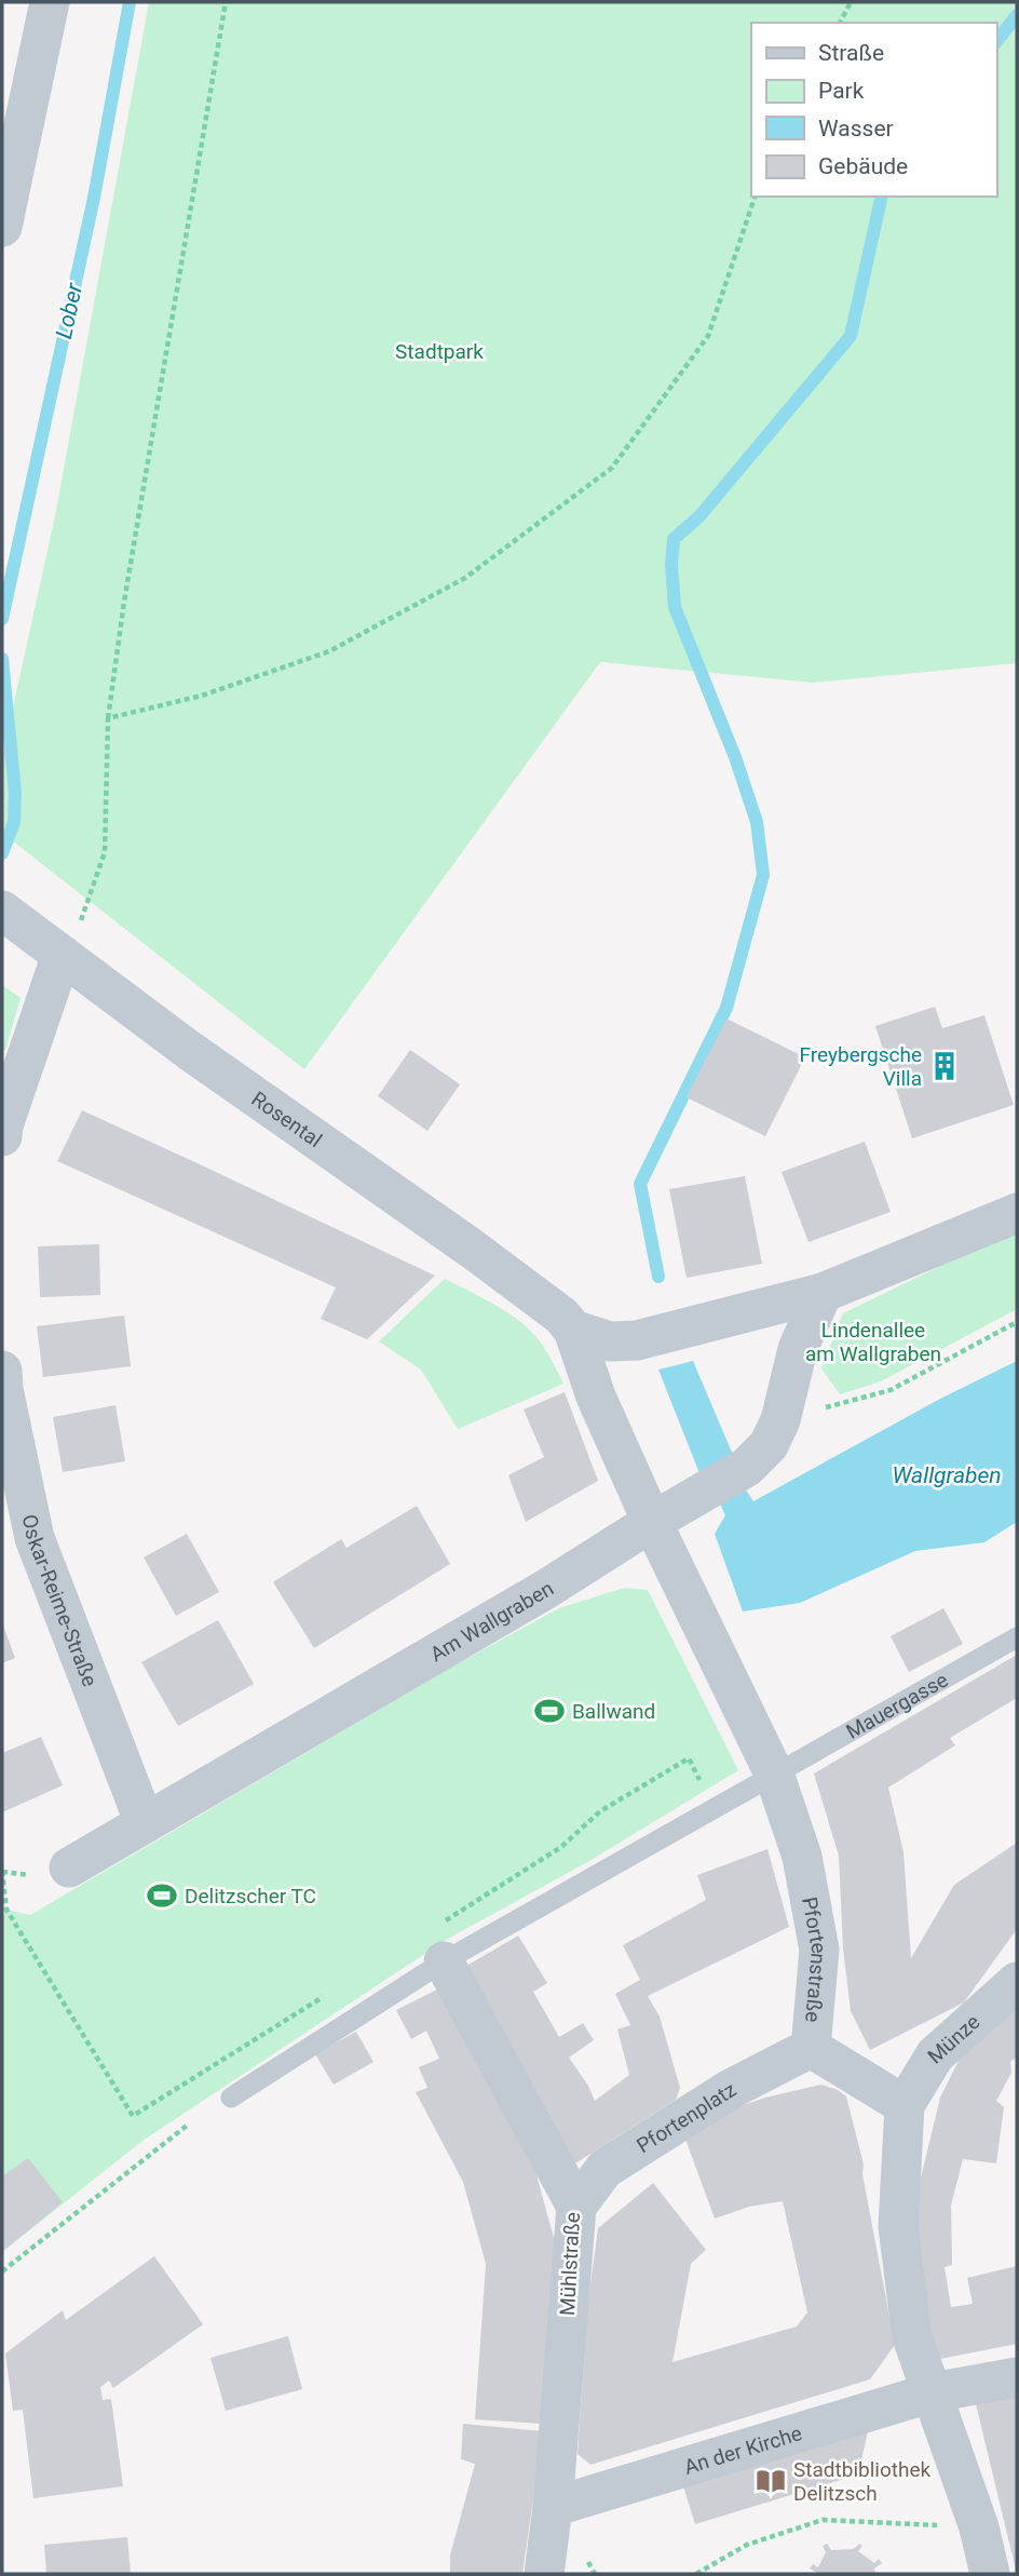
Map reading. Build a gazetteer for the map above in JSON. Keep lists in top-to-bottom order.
{
  "streets": {
    "street": [
      "Rosental",
      "Oskar-Reime-Straße",
      "Am Wallgraben",
      "Pfortenstraße",
      "Münze",
      "Pfortenplatz",
      "Mühlstraße",
      "An der Kirche"
    ],
    "lane": ["Mauergasse"]
  },
  "crossings": [
    ["Rosental", "Pfortenstraße"],
    ["Oskar-Reime-Straße", "Am Wallgraben"],
    ["Am Wallgraben", "Pfortenstraße"],
    ["Mauergasse", "Pfortenstraße"],
    ["Mauergasse", "Mühlstraße"],
    ["Pfortenstraße", "Münze"],
    ["Pfortenstraße", "Pfortenplatz"],
    ["Pfortenplatz", "Mühlstraße"],
    ["Mühlstraße", "An der Kirche"]
  ],
  "water": ["Lober", "Wallgraben"],
  "parks": ["Stadtpark", "Lindenallee am Wallgraben"],
  "places": {
    "building": ["Freybergsche Villa"],
    "sports": ["Ballwand", "Delitzscher TC"],
    "library": ["Stadtbibliothek Delitzsch"]
  },
  "legend": [
    "Straße",
    "Park",
    "Wasser",
    "Gebäude"
  ]
}
